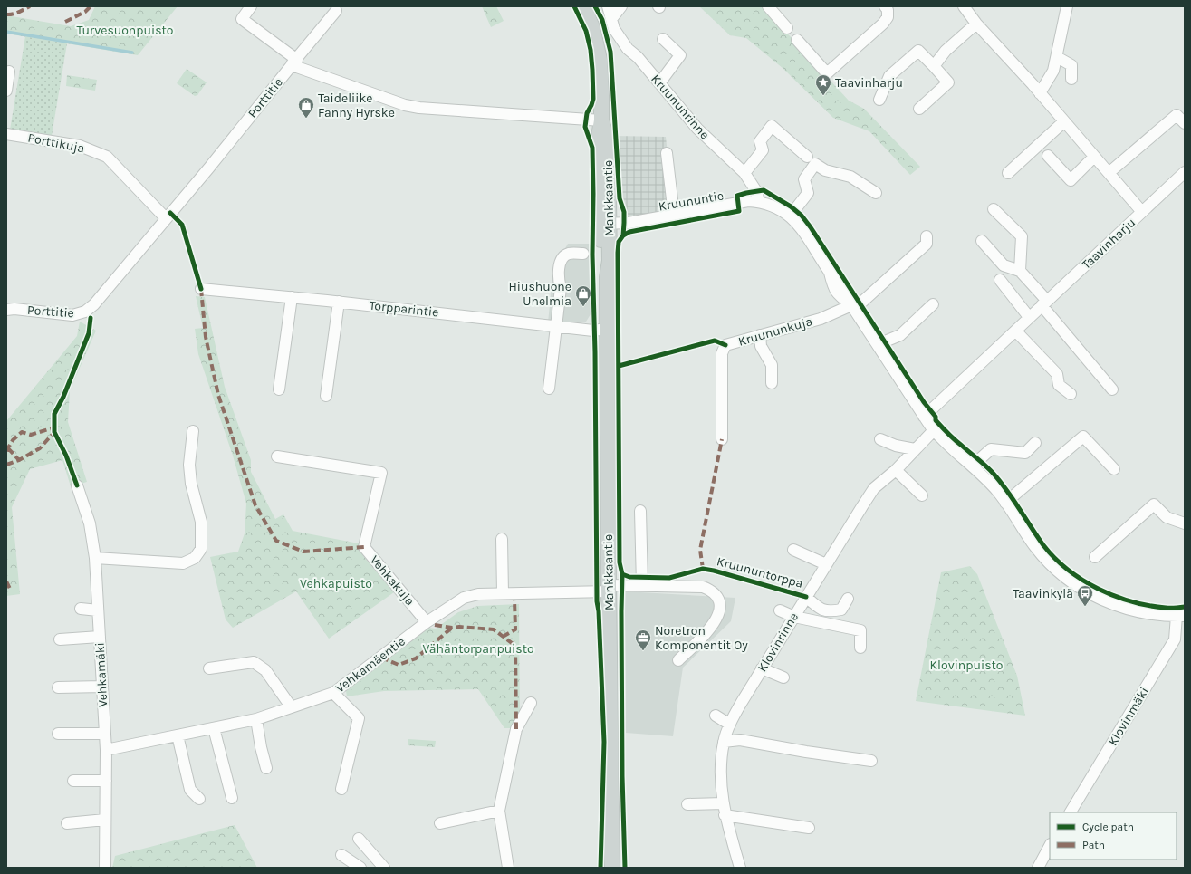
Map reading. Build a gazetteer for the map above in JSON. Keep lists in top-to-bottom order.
{
  "streets": {
    "main road": ["Mankkaantie"],
    "street": [
      "Porttitie",
      "Kruununrinne",
      "Porttikuja",
      "Kruununtie",
      "Taavinharju",
      "Torpparintie",
      "Kruununkuja",
      "Vehkakuja",
      "Klovinrinne",
      "Vehkamäentie",
      "Vehkamäki",
      "Klovinmäki"
    ],
    "cycle path": ["Kruununtorppa"]
  },
  "crossings": [
    ["Porttitie", "Porttikuja"],
    ["Porttitie", "Mankkaantie"],
    ["Kruununrinne", "Kruununtie"],
    ["Mankkaantie", "Kruununtie"],
    ["Mankkaantie", "Torpparintie"],
    ["Mankkaantie", "Vehkamäentie"],
    ["Kruununtie", "Taavinharju"],
    ["Kruununtie", "Kruununkuja"],
    ["Kruununtie", "Klovinrinne"],
    ["Kruununtie", "Klovinmäki"],
    ["Vehkakuja", "Vehkamäentie"],
    ["Vehkamäentie", "Vehkamäki"]
  ],
  "parks": [
    "Turvesuonpuisto",
    "Vehkapuisto",
    "Vähäntorpanpuisto",
    "Klovinpuisto"
  ],
  "places": {
    "place": ["Taavinharju"],
    "shop": ["Taideliike Fanny Hyrske", "Hiushuone Unelmia"],
    "bus stop": ["Taavinkylä"],
    "office": ["Noretron Komponentit Oy"]
  },
  "legend": ["Cycle path", "Path"]
}
